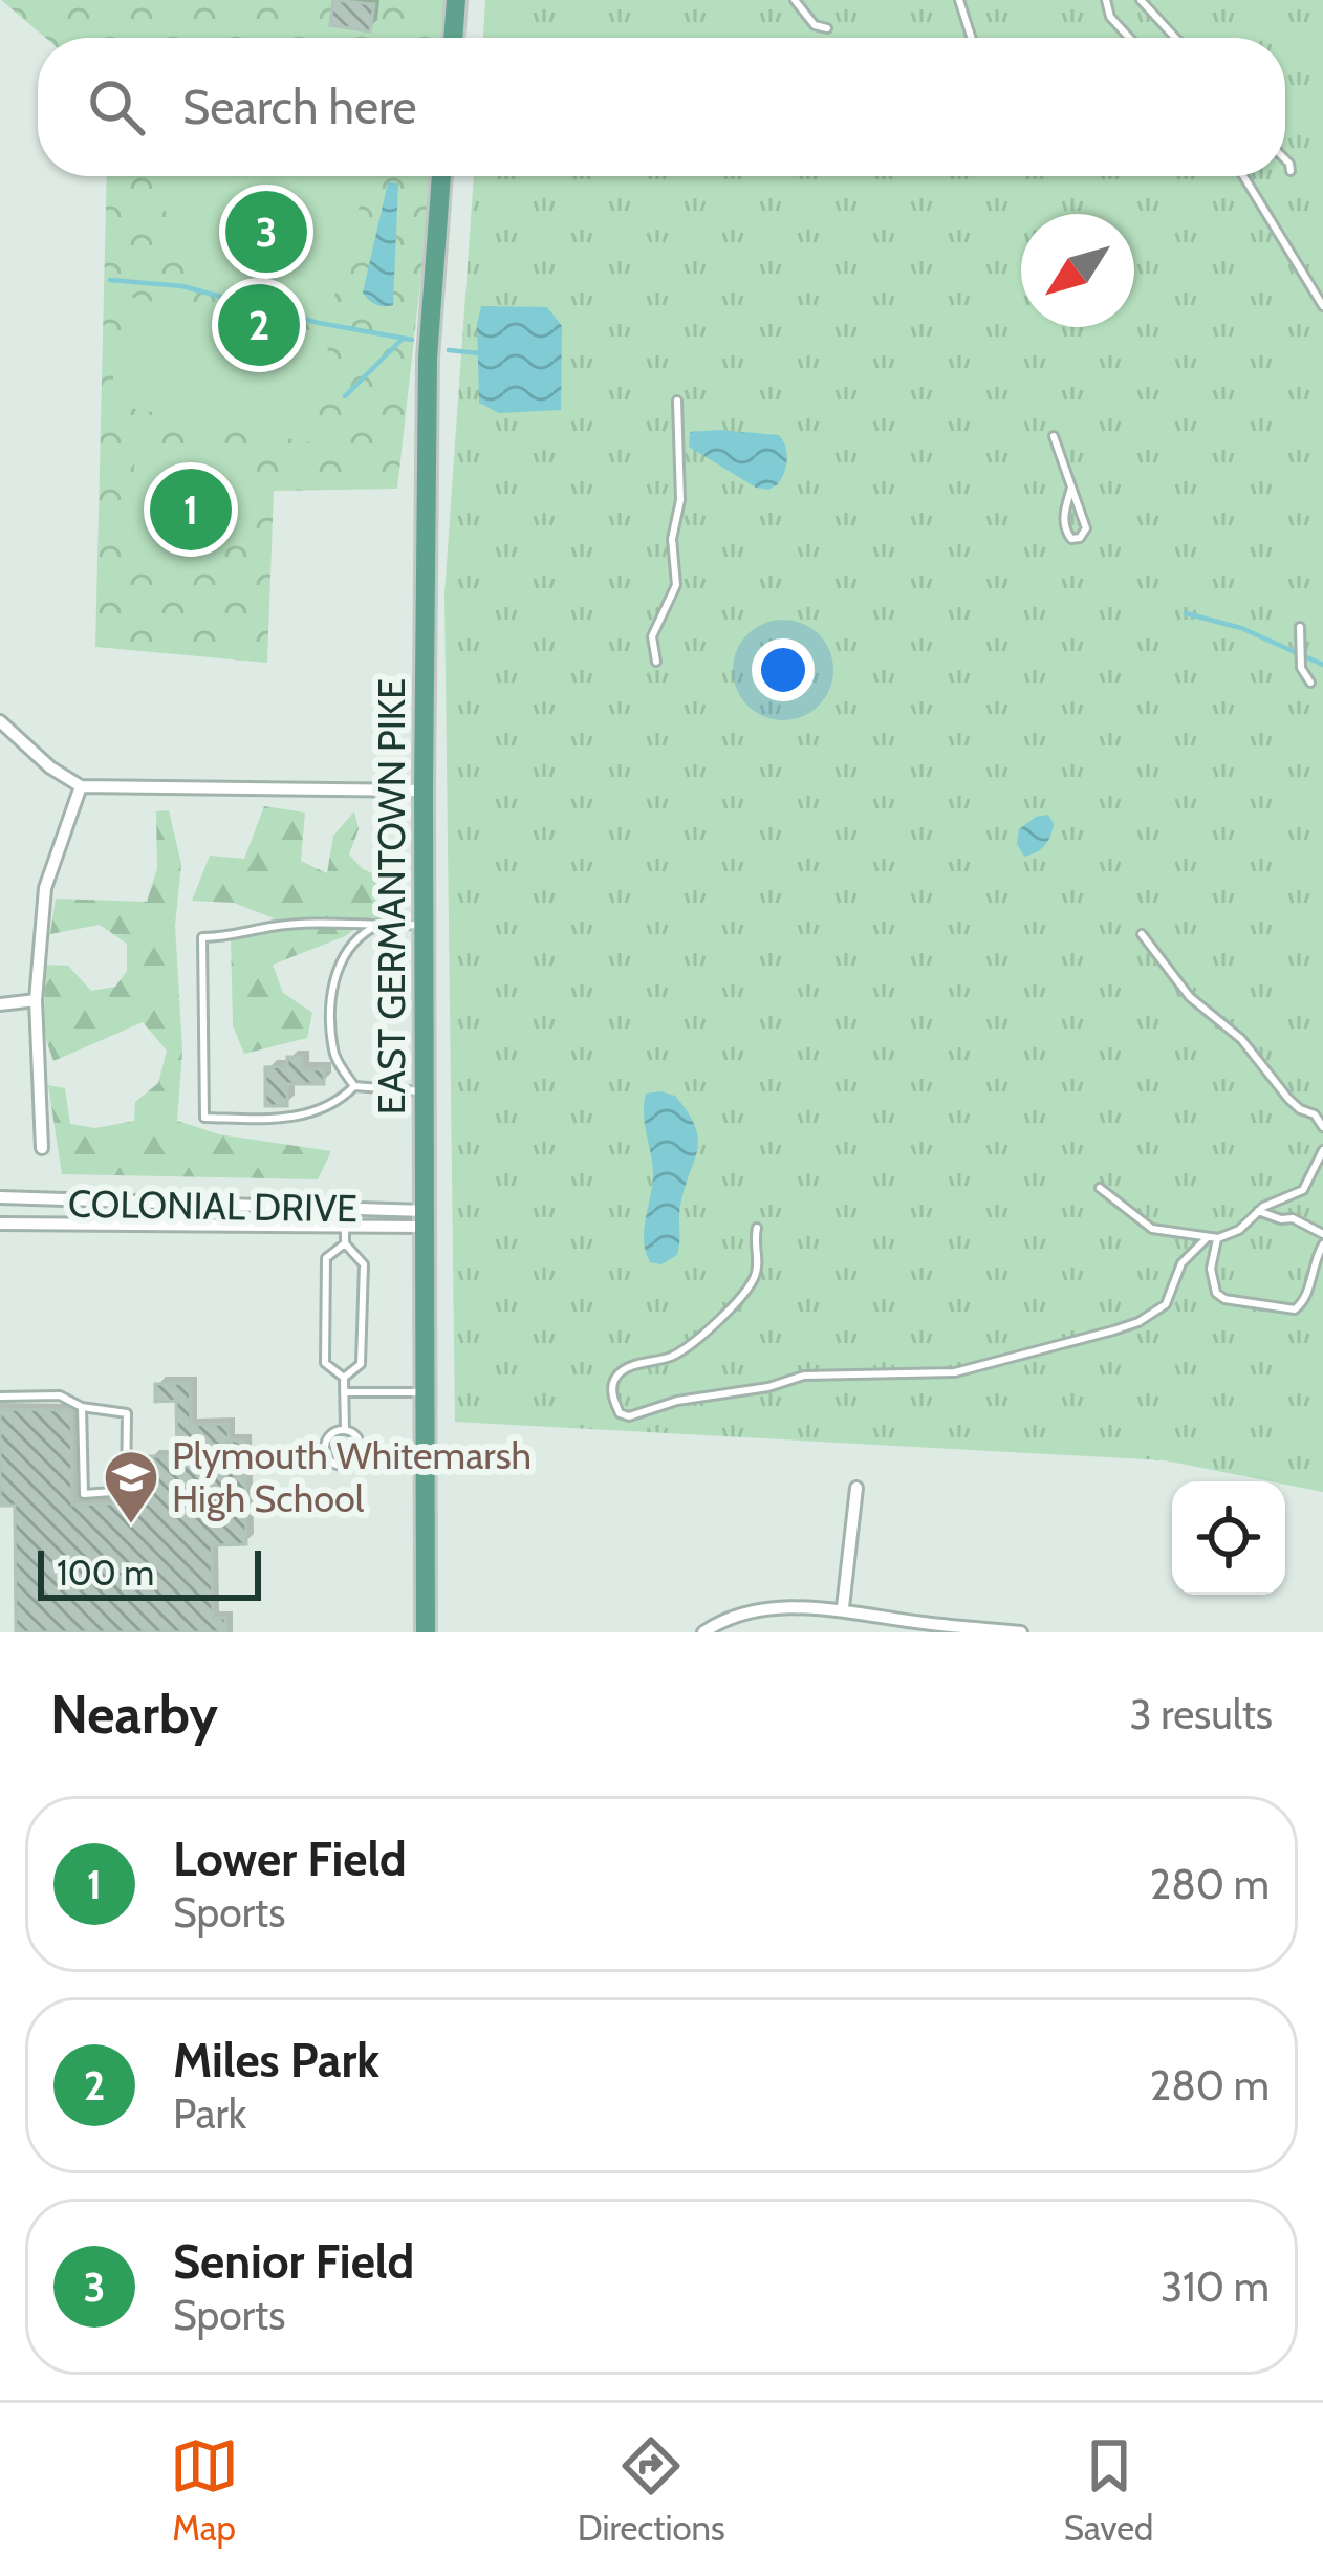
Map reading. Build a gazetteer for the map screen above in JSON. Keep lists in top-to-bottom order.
{
  "streets": {
    "main road": ["EAST GERMANTOWN PIKE"],
    "street": ["COLONIAL DRIVE"]
  },
  "crossings": [
    ["EAST GERMANTOWN PIKE", "COLONIAL DRIVE"]
  ],
  "places": {
    "school or university": ["Plymouth Whitemarsh High School"]
  },
  "scale_bar": "100 m",
  "north": "bottom left",
  "page": {
    "search": "Search here",
    "pins": ["3", "2", "1"],
    "scale": "100 m",
    "heading": ["Nearby", "3 results"],
    "list": [
      {
        "mark": "1",
        "name": "Lower Field",
        "note": "Sports",
        "value": "280 m"
      },
      {
        "mark": "2",
        "name": "Miles Park",
        "note": "Park",
        "value": "280 m"
      },
      {
        "mark": "3",
        "name": "Senior Field",
        "note": "Sports",
        "value": "310 m"
      }
    ],
    "nav": ["Map", "Directions", "Saved"]
  }
}
